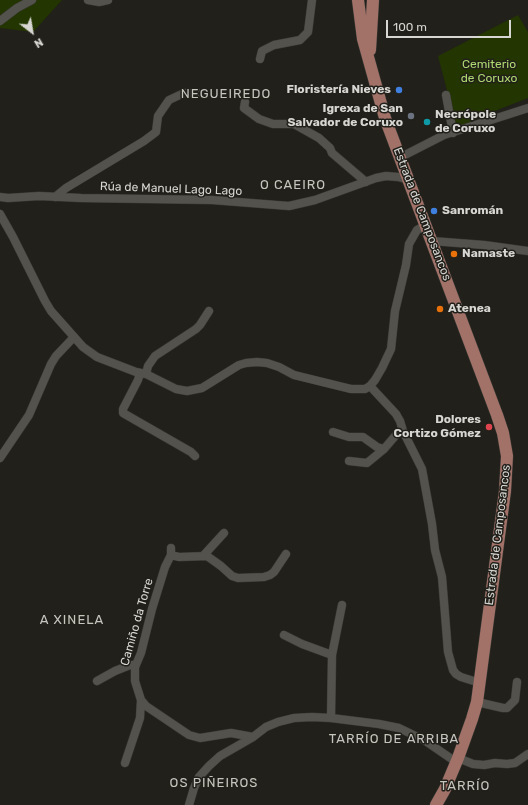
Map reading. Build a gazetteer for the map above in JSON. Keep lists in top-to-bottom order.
{
  "streets": {
    "main road": ["Estrada de Camposancos"],
    "street": ["Rúa de Manuel Lago Lago", "Camiño da Torre"]
  },
  "crossings": [
    ["Rúa de Manuel Lago Lago", "Estrada de Camposancos"]
  ],
  "districts": [
    "NEGUEIREDO",
    "O CAEIRO",
    "A XINELA",
    "TARRÍO DE ARRIBA",
    "OS PIÑEIROS",
    "TARRÍO"
  ],
  "parks": ["Cemiterio de Coruxo"],
  "places": [
    "Floristería Nieves",
    "Igrexa de San Salvador de Coruxo",
    "Necrópole de Coruxo",
    "Sanromán",
    "Namaste",
    "Atenea",
    "Dolores Cortizo Gómez"
  ],
  "scale_bar": "100 m",
  "north": "bottom right"
}
